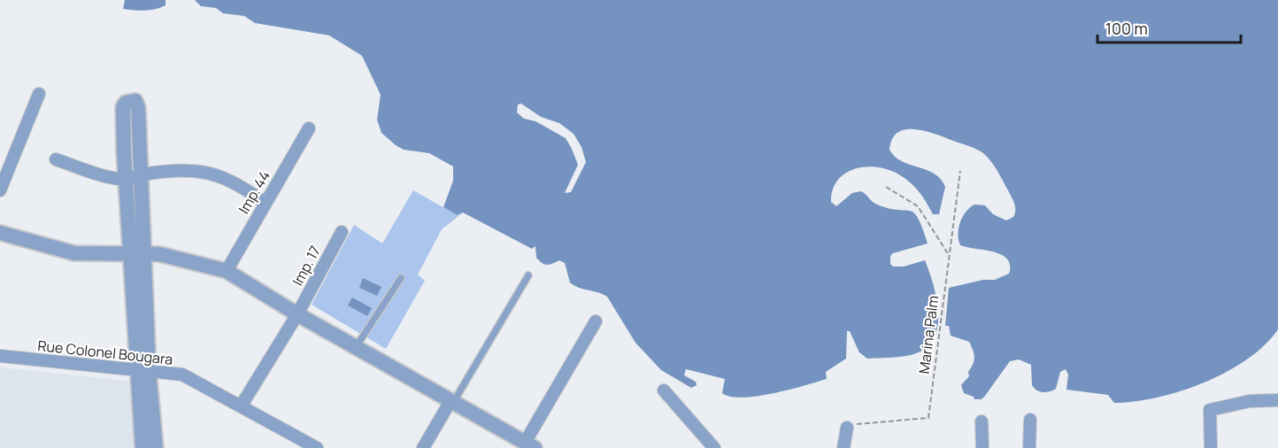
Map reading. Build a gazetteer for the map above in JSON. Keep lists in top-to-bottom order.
{
  "streets": {
    "street": ["Imp. 44", "Imp. 17", "Rue Colonel Bougara"],
    "path": ["Marina Palm"]
  },
  "crossings": [
    ["Imp. 17", "Rue Colonel Bougara"]
  ],
  "scale_bar": "100 m"
}
